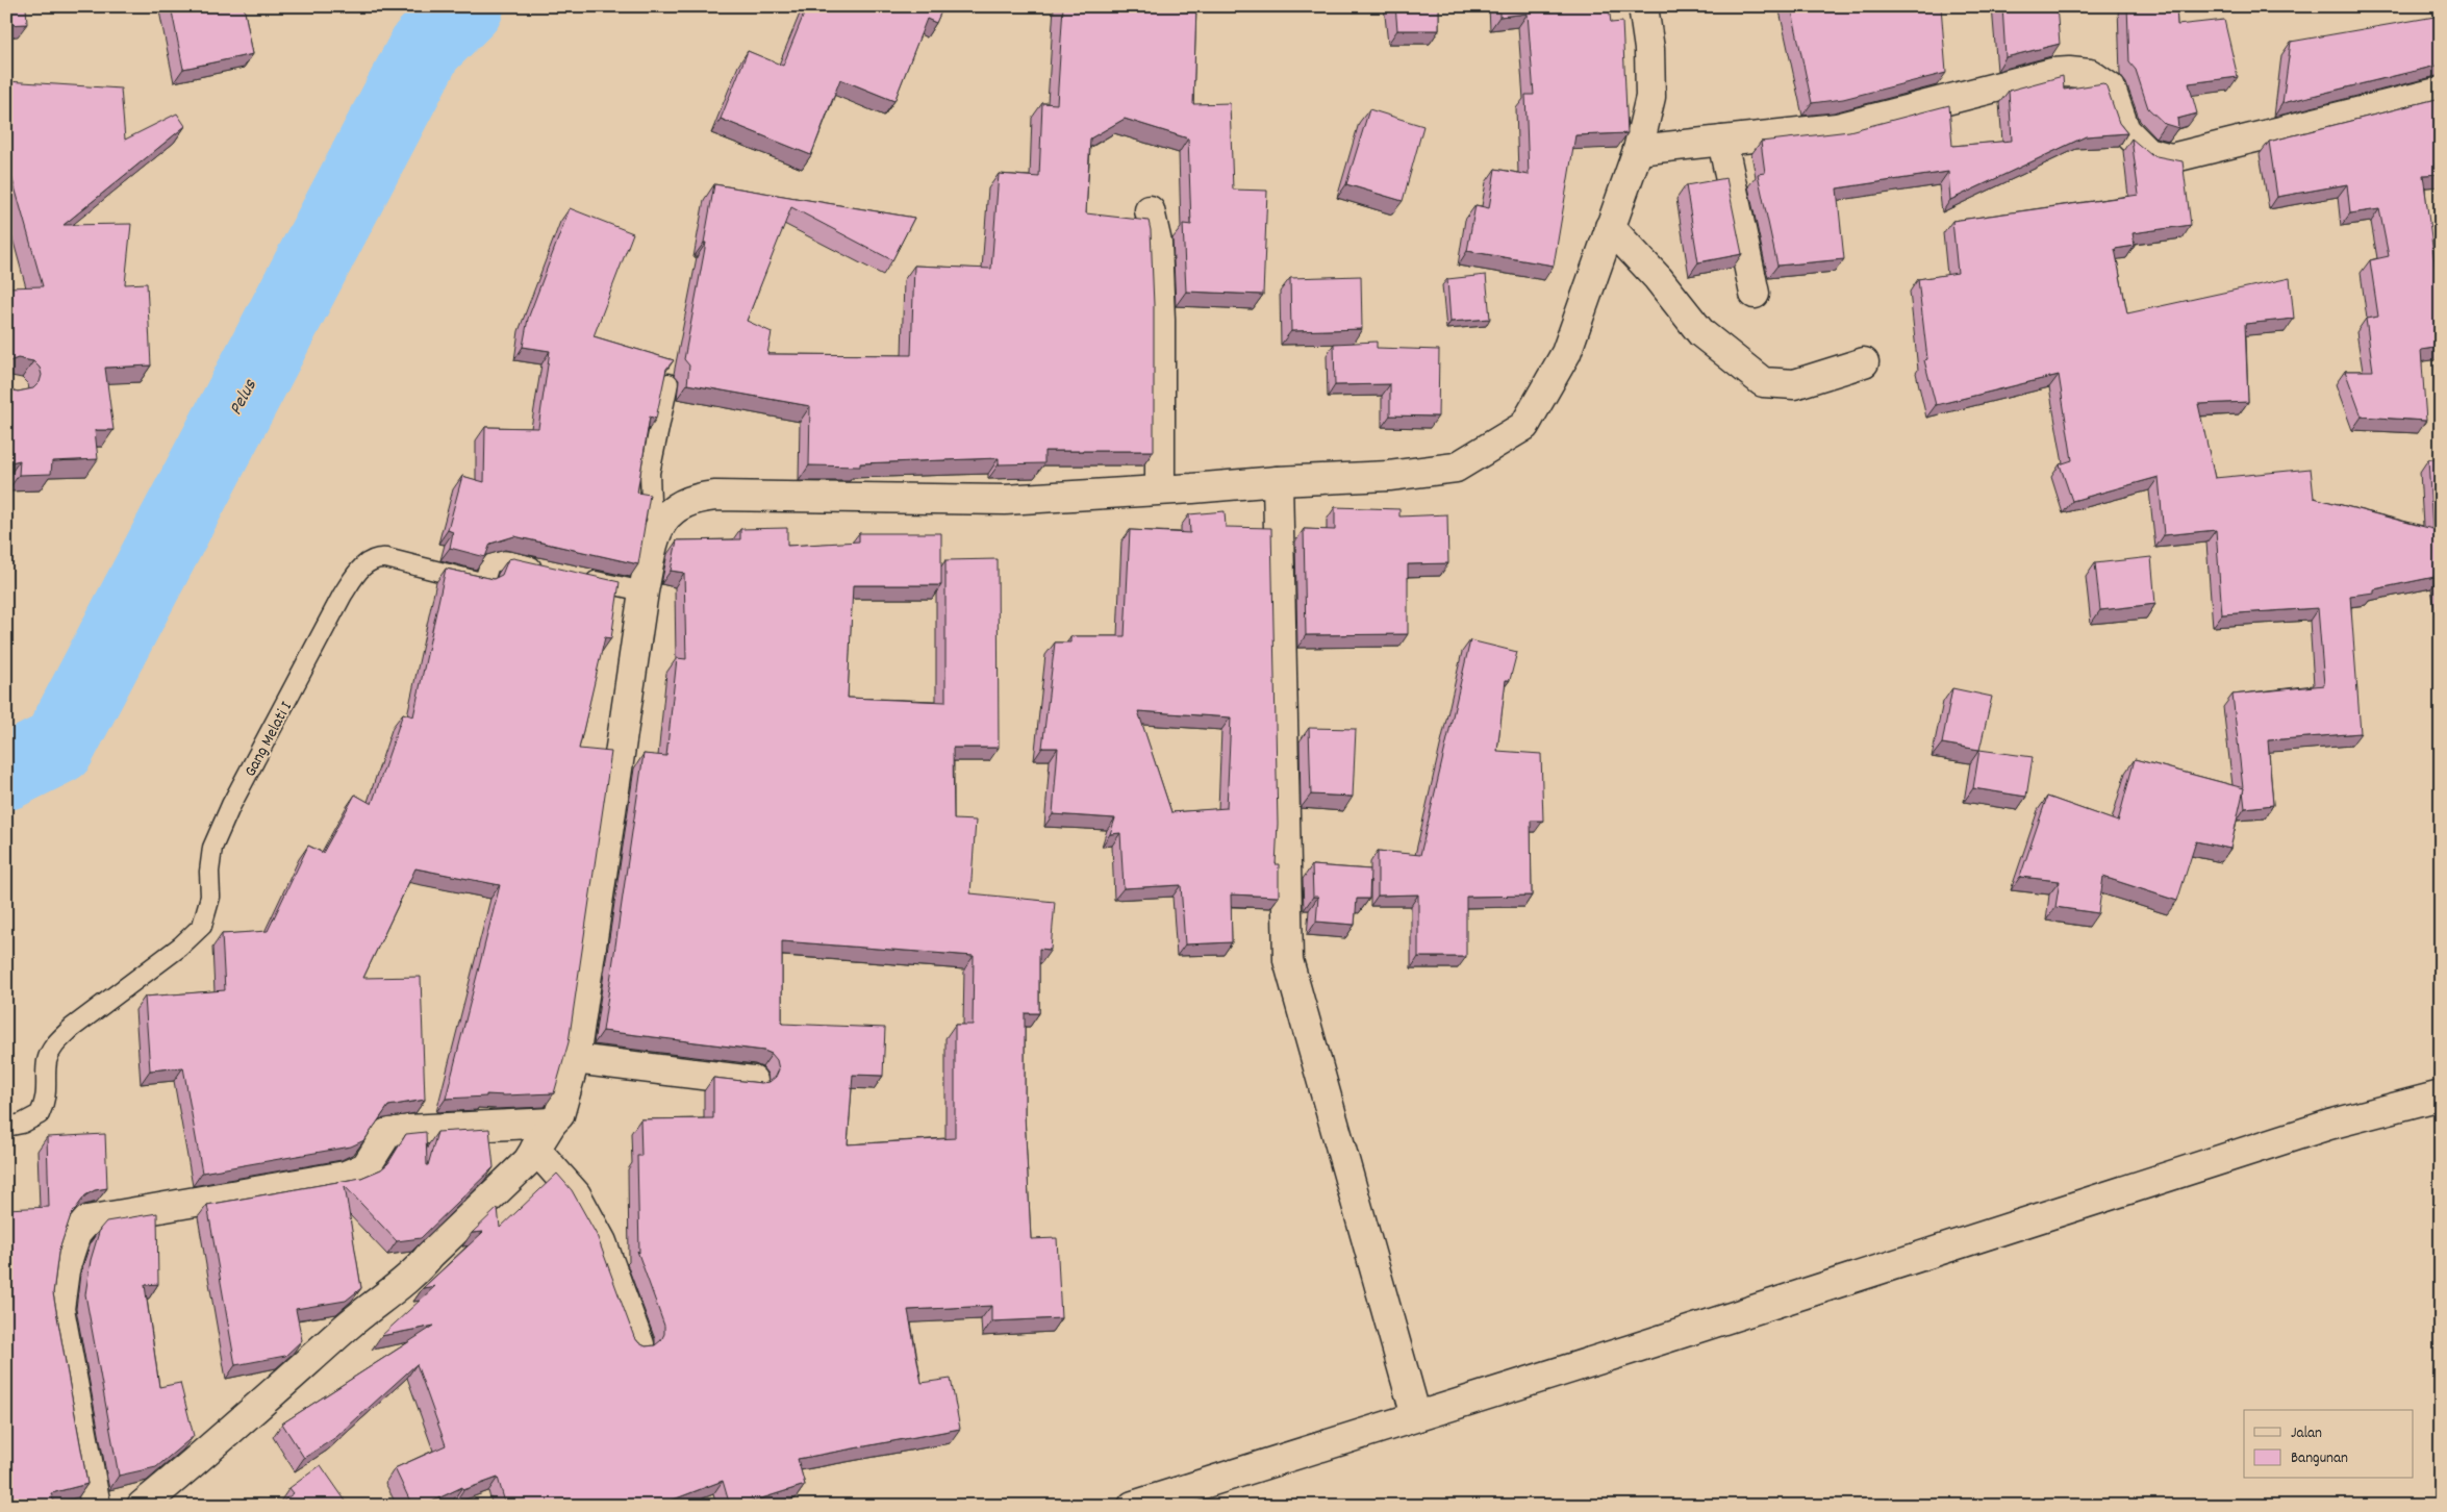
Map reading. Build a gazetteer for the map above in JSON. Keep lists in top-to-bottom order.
{
  "streets": {
    "lane": ["Gang Melati I"]
  },
  "water": ["Pelus"],
  "legend": ["Jalan", "Bangunan"]
}
